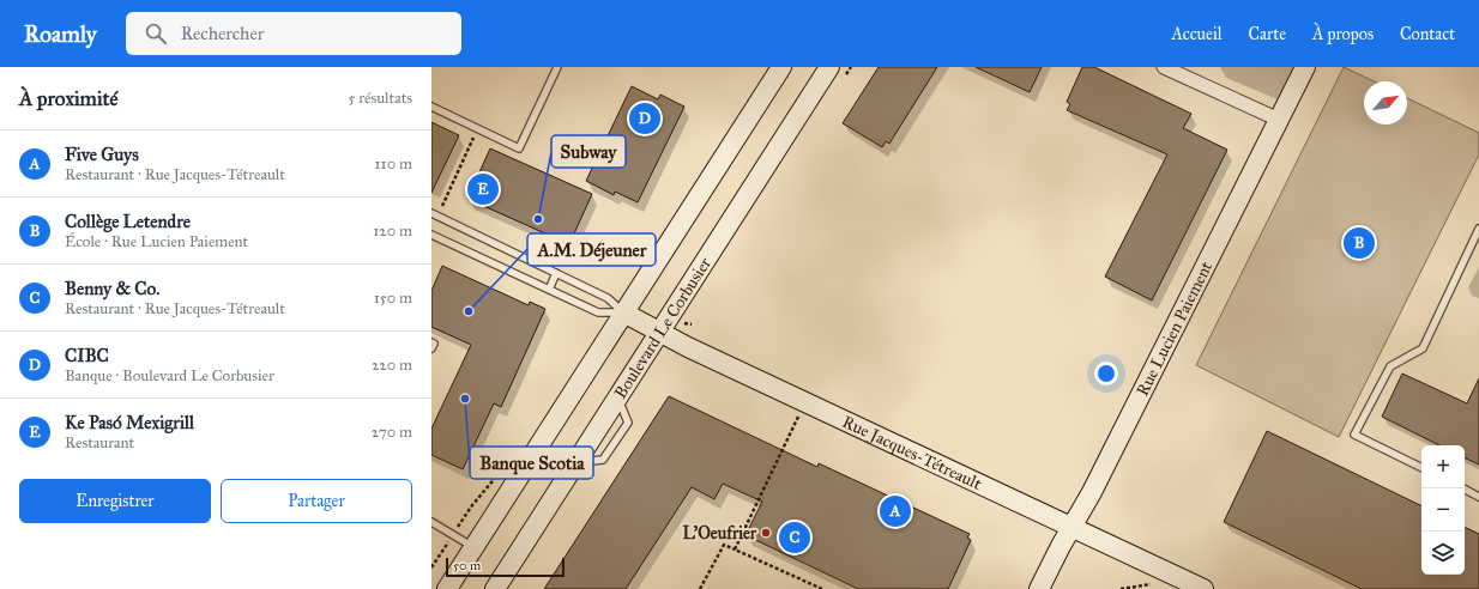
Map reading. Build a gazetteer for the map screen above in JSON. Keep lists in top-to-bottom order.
{
  "streets": {
    "street": ["Boulevard Le Corbusier", "Rue Lucien Paiement", "Rue Jacques-Tétreault"]
  },
  "crossings": [
    ["Boulevard Le Corbusier", "Rue Jacques-Tétreault"],
    ["Rue Lucien Paiement", "Rue Jacques-Tétreault"]
  ],
  "places": [
    "Subway",
    "A.M. Déjeuner",
    "Banque Scotia",
    "L'Oeufrier"
  ],
  "scale_bar": "50 m",
  "north": "top right",
  "page": {
    "header": "Roamly",
    "search": "Rechercher",
    "nav": [
      "Accueil",
      "Carte",
      "À propos",
      "Contact"
    ],
    "heading": ["À proximité", "5 résultats"],
    "pins": [
      "D",
      "E",
      "B",
      "A",
      "C"
    ],
    "list": [
      {
        "mark": "A",
        "name": "Five Guys",
        "note": "Restaurant · Rue Jacques-Tétreault",
        "value": "110 m"
      },
      {
        "mark": "B",
        "name": "Collège Letendre",
        "note": "École · Rue Lucien Paiement",
        "value": "120 m"
      },
      {
        "mark": "C",
        "name": "Benny & Co.",
        "note": "Restaurant · Rue Jacques-Tétreault",
        "value": "150 m"
      },
      {
        "mark": "D",
        "name": "CIBC",
        "note": "Banque · Boulevard Le Corbusier",
        "value": "220 m"
      },
      {
        "mark": "E",
        "name": "Ke Pasó Mexigrill",
        "note": "Restaurant",
        "value": "270 m"
      }
    ],
    "map_buttons": ["+", "−"],
    "buttons": ["Enregistrer", "Partager"],
    "scale": "50 m"
  }
}
